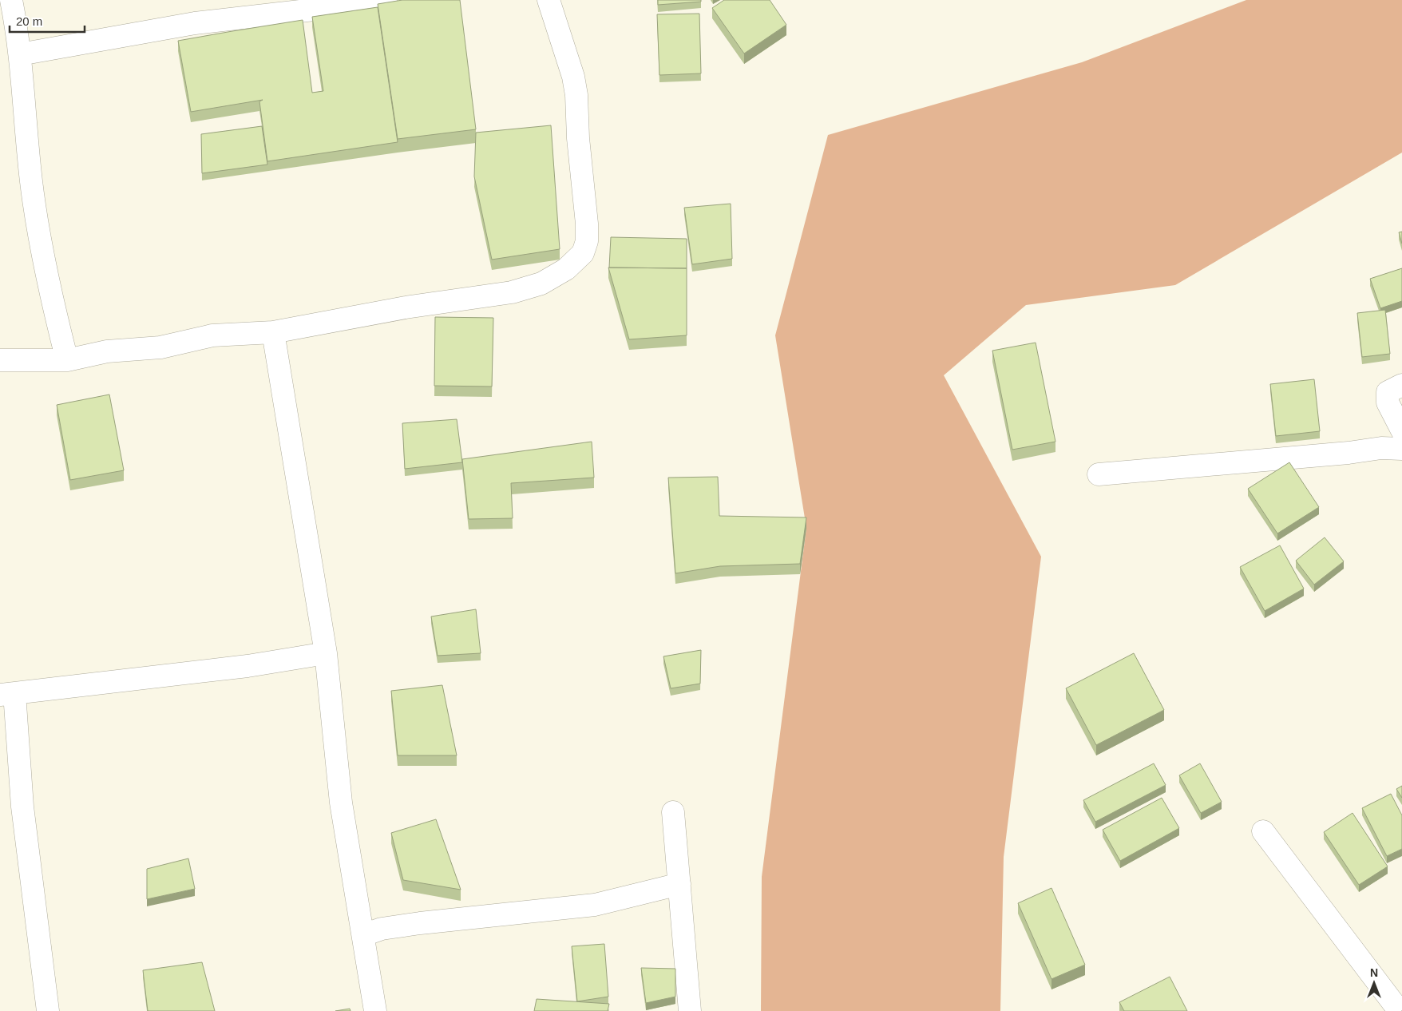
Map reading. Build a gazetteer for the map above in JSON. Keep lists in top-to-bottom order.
{
  "scale_bar": "20 m",
  "north": "top"
}
